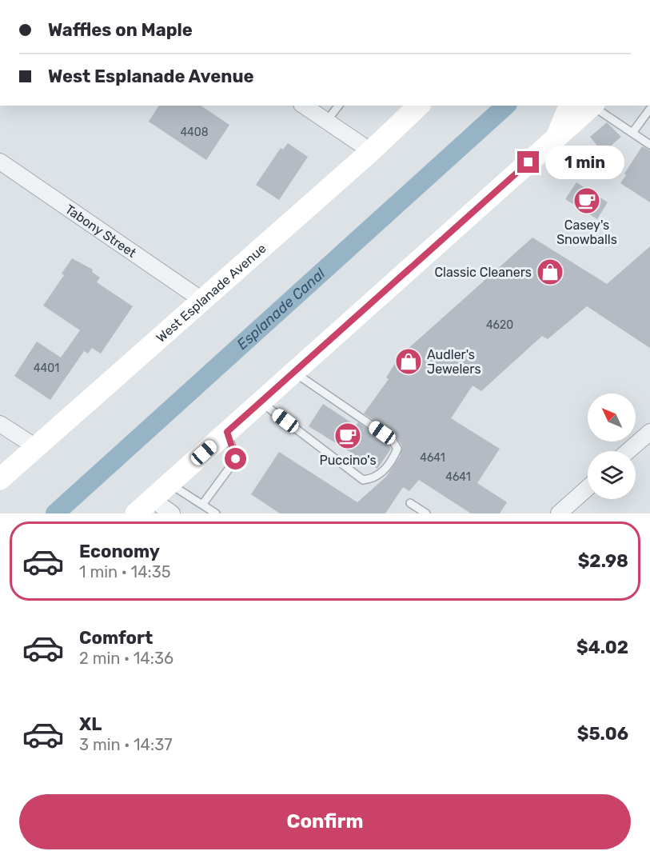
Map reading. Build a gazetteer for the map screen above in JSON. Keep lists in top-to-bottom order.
{
  "streets": {
    "main road": ["West Esplanade Avenue"],
    "street": ["Tabony Street"]
  },
  "crossings": [
    ["Tabony Street", "West Esplanade Avenue"]
  ],
  "water": ["Esplanade Canal"],
  "places": {
    "cafe": ["Casey's Snowballs", "Puccino's"],
    "shop": ["Classic Cleaners", "Audler's Jewelers"]
  },
  "house_numbers": [
    "4408",
    "4620",
    "4401",
    "4641",
    "4641"
  ],
  "north": "top left",
  "page": {
    "banner": ["Waffles on Maple", "West Esplanade Avenue"],
    "bubble": "1 min",
    "list": [
      {
        "name": "Economy",
        "note": "1 min · 14:35",
        "value": "$2.98"
      },
      {
        "name": "Comfort",
        "note": "2 min · 14:36",
        "value": "$4.02"
      },
      {
        "name": "XL",
        "note": "3 min · 14:37",
        "value": "$5.06"
      }
    ],
    "buttons": "Confirm"
  }
}
